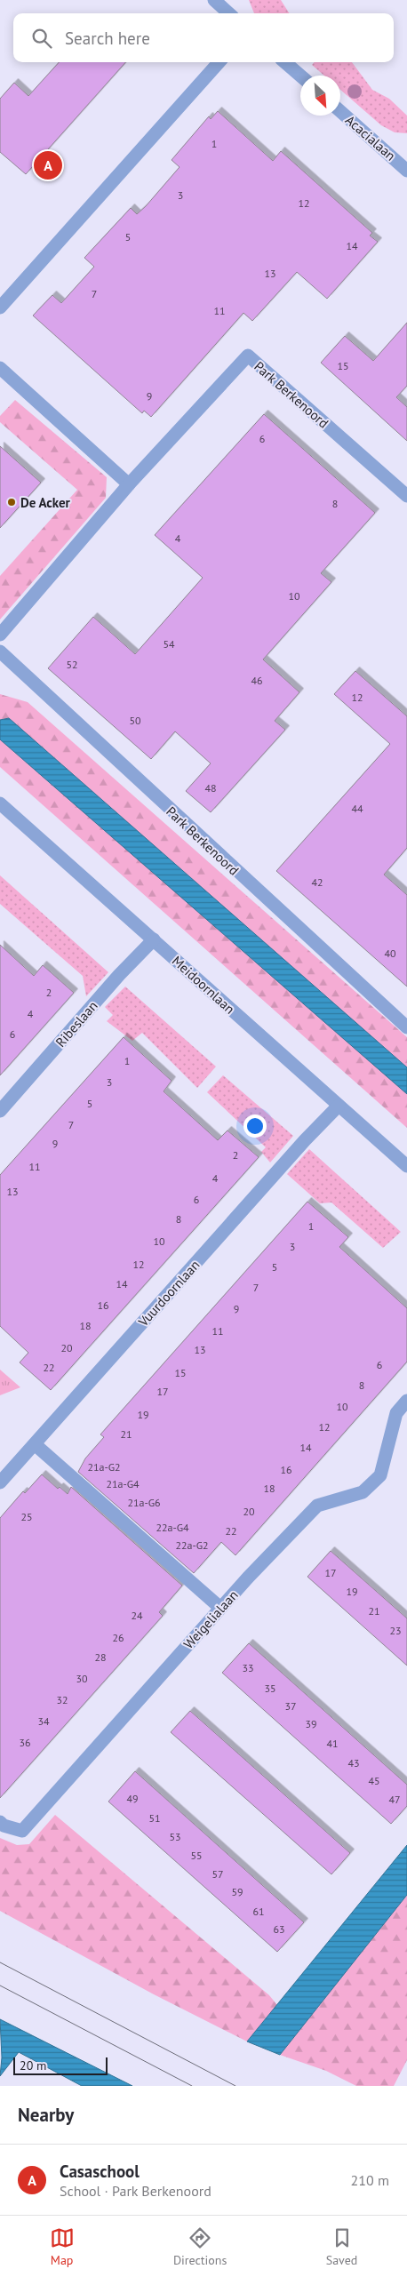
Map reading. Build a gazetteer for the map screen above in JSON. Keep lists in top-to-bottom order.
{
  "streets": {
    "street": [
      "Acacialaan",
      "Park Berkenoord",
      "Meidoornlaan",
      "Ribeslaan",
      "Vuurdoornlaan",
      "Weigelialaan"
    ]
  },
  "crossings": [
    ["Meidoornlaan", "Ribeslaan"],
    ["Meidoornlaan", "Vuurdoornlaan"]
  ],
  "places": ["De Acker"],
  "house_numbers": [
    "1",
    "3",
    "12",
    "5",
    "14",
    "13",
    "7",
    "11",
    "15",
    "9",
    "6",
    "8",
    "4",
    "10",
    "54",
    "52",
    "46",
    "12",
    "50",
    "48",
    "44",
    "42",
    "40",
    "2",
    "4",
    "6",
    "1",
    "3",
    "5",
    "7",
    "9",
    "2",
    "11",
    "4",
    "13",
    "6",
    "8",
    "1",
    "10",
    "3",
    "12",
    "5",
    "14",
    "7",
    "16",
    "9",
    "18",
    "11",
    "20",
    "13",
    "6",
    "22",
    "15",
    "8",
    "17",
    "10",
    "19",
    "12",
    "21",
    "14",
    "21a-G2",
    "16",
    "21a-G4",
    "18",
    "21a-G6",
    "20",
    "25",
    "22a-G4",
    "22",
    "22a-G2",
    "17",
    "19",
    "21",
    "24",
    "23",
    "26",
    "28",
    "33",
    "30",
    "35",
    "32",
    "37",
    "34",
    "39",
    "36",
    "41",
    "43",
    "45",
    "49",
    "47",
    "51",
    "53",
    "55",
    "57",
    "59",
    "61",
    "63"
  ],
  "scale_bar": "20 m",
  "north": "bottom right",
  "page": {
    "search": "Search here",
    "pins": "A",
    "scale": "20 m",
    "heading": "Nearby",
    "list": [
      {
        "mark": "A",
        "name": "Casaschool",
        "note": "School · Park Berkenoord",
        "value": "210 m"
      }
    ],
    "nav": ["Map", "Directions", "Saved"]
  }
}
